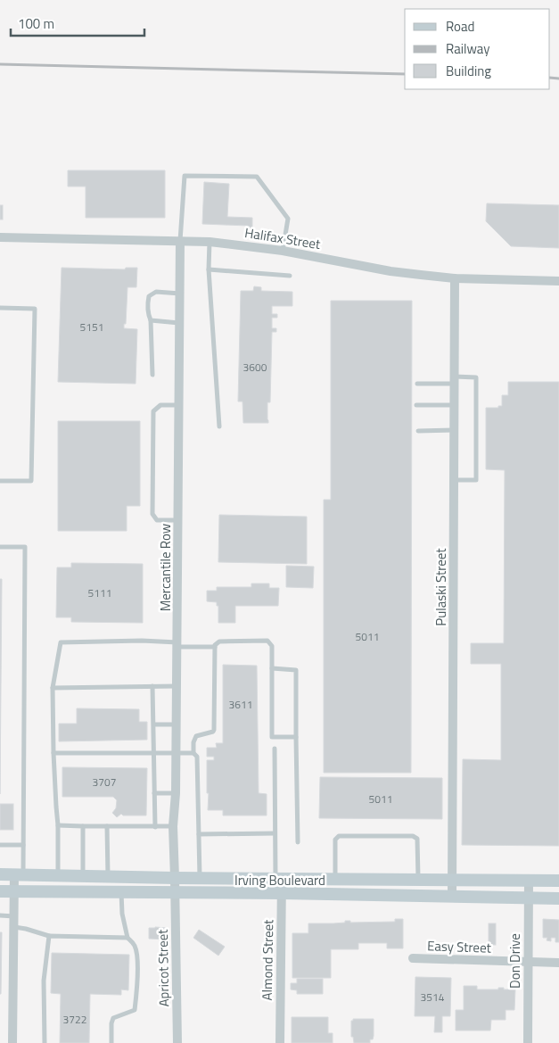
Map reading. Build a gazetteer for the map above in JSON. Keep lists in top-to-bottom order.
{
  "streets": {
    "main road": ["Irving Boulevard"],
    "street": [
      "Halifax Street",
      "Mercantile Row",
      "Pulaski Street",
      "Easy Street",
      "Almond Street",
      "Don Drive",
      "Apricot Street"
    ]
  },
  "crossings": [
    ["Halifax Street", "Mercantile Row"],
    ["Halifax Street", "Pulaski Street"],
    ["Mercantile Row", "Irving Boulevard"],
    ["Mercantile Row", "Apricot Street"],
    ["Pulaski Street", "Irving Boulevard"],
    ["Irving Boulevard", "Almond Street"],
    ["Irving Boulevard", "Don Drive"],
    ["Irving Boulevard", "Apricot Street"],
    ["Easy Street", "Don Drive"]
  ],
  "house_numbers": [
    "5151",
    "3600",
    "5111",
    "5011",
    "3611",
    "3707",
    "5011",
    "3514",
    "3722"
  ],
  "legend": ["Road", "Railway", "Building"],
  "scale_bar": "100 m"
}
